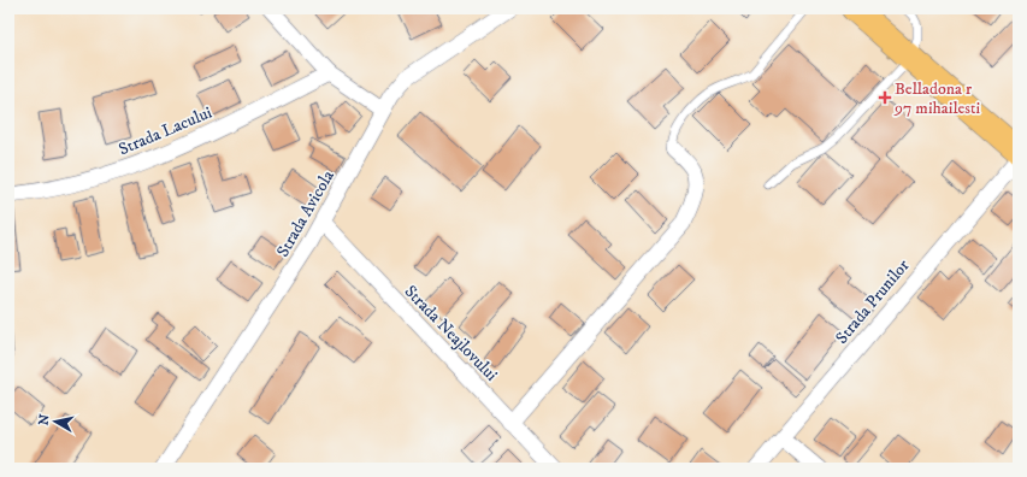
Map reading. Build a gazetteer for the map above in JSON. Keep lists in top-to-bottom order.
{
  "streets": {
    "street": [
      "Strada Lacului",
      "Strada Avicola",
      "Strada Prunilor",
      "Strada Neajlovului"
    ]
  },
  "crossings": [
    ["Strada Avicola", "Strada Neajlovului"]
  ],
  "places": {
    "health": ["Belladona r 97 mihailesti"]
  },
  "north": "left"
}
